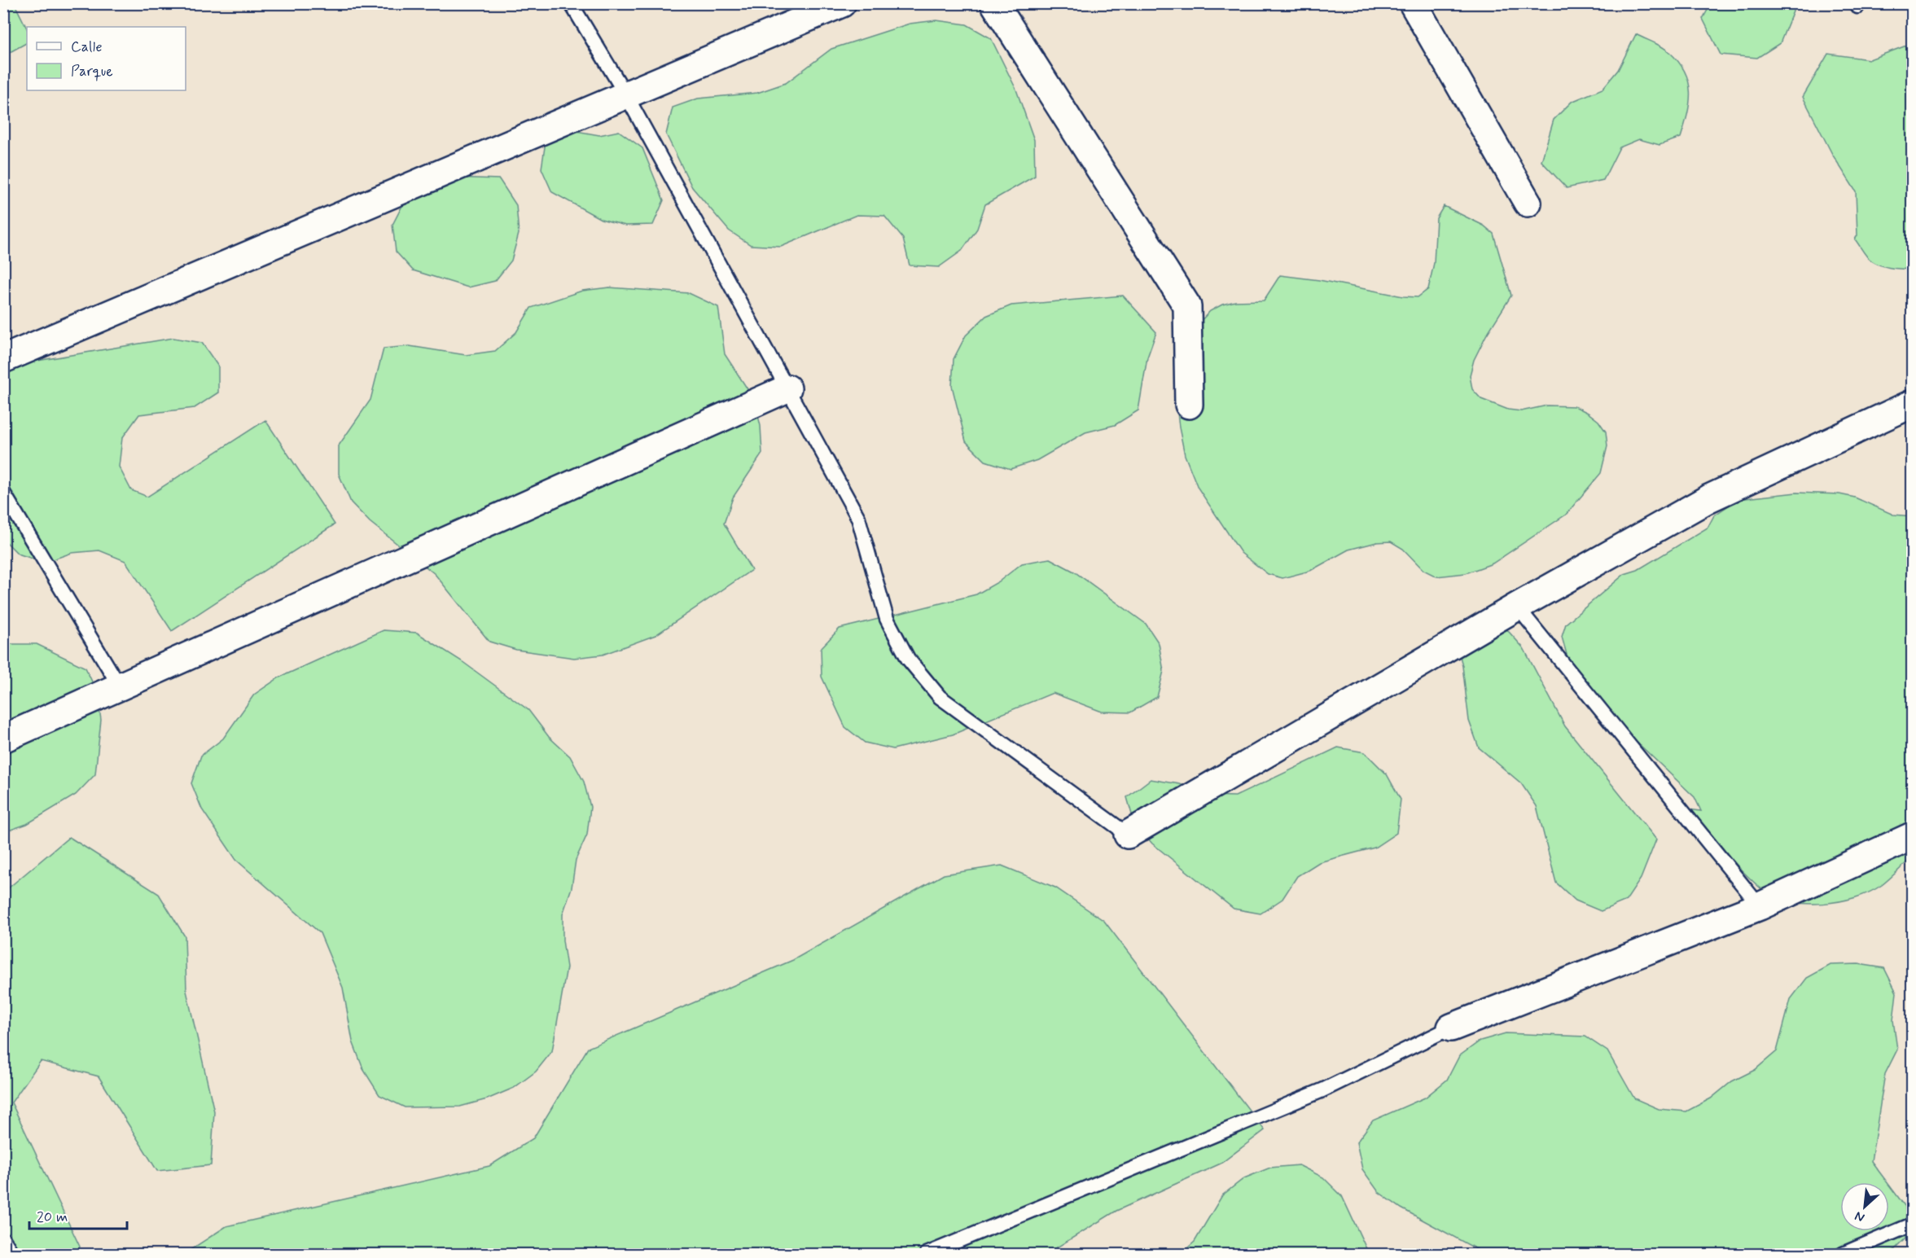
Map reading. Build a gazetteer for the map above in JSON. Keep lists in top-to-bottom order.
{
  "legend": ["Calle", "Parque"],
  "scale_bar": "20 m",
  "north": "bottom left"
}
